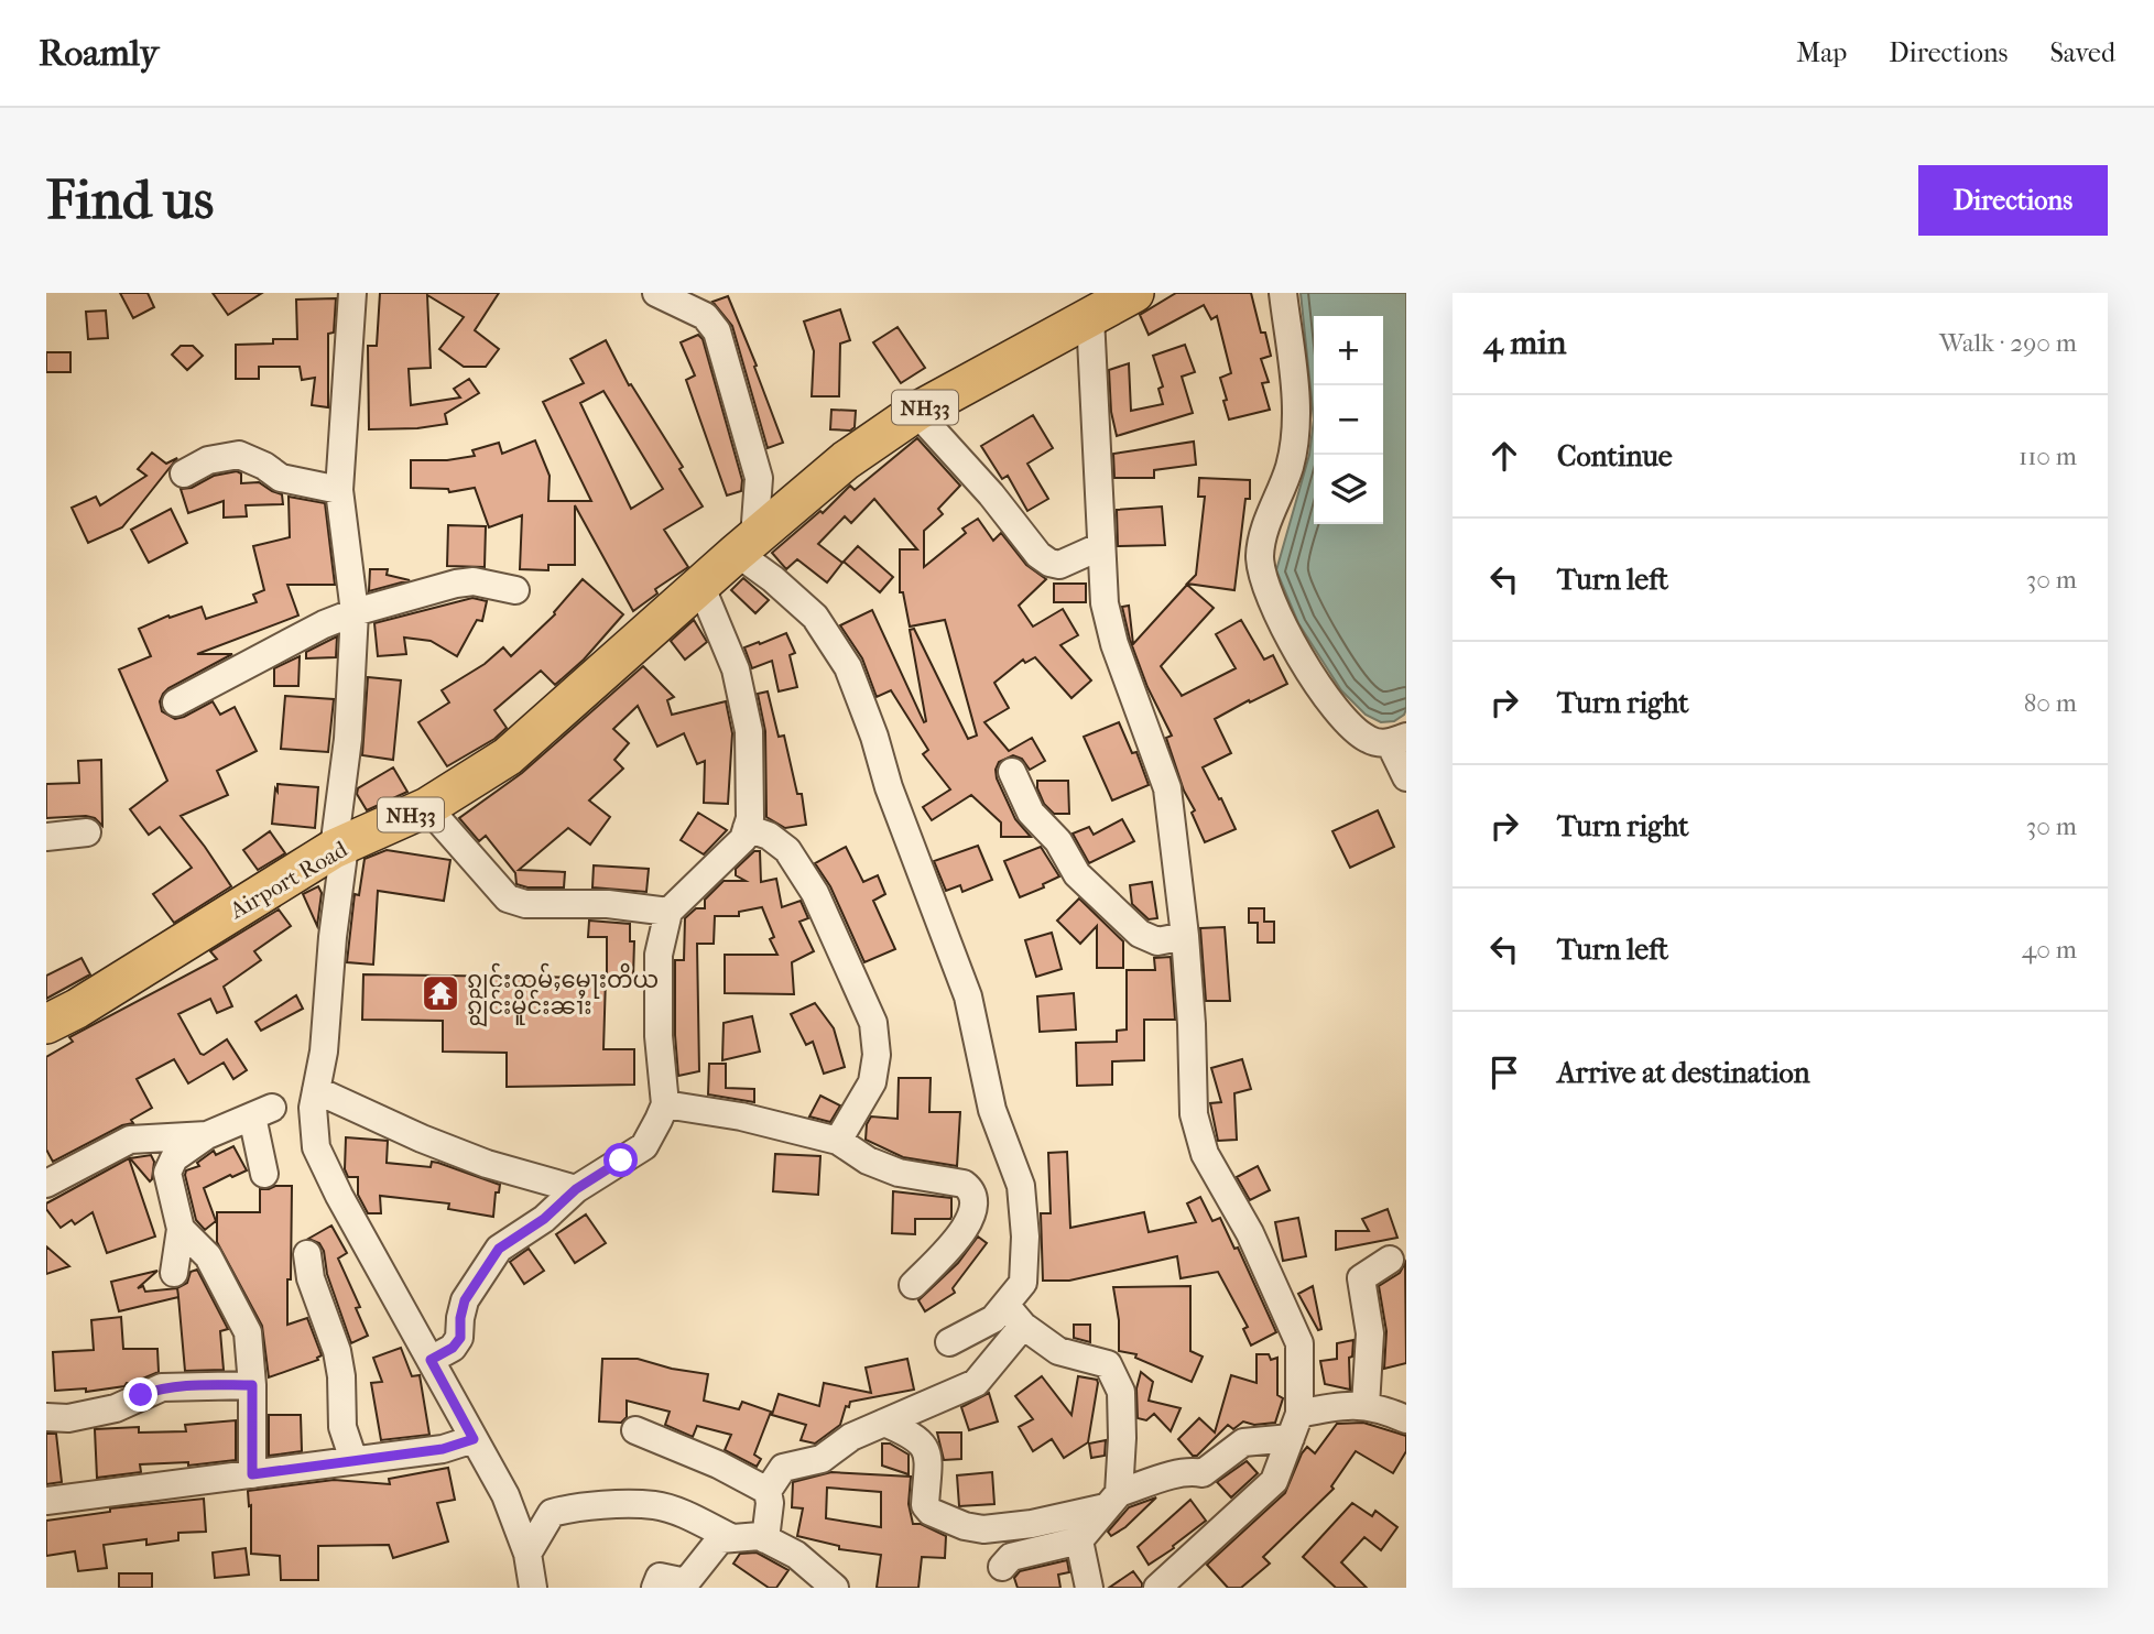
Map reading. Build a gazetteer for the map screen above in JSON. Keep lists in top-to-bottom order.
{
  "streets": {
    "highway": ["NH33", "Airport Road"]
  },
  "crossings": [
    ["NH33", "Airport Road"]
  ],
  "places": {
    "temple": ["ၵျွင်းထမ်ႇမေႃးတိယ ၵျွင်းမိူင်းၼၢႆး"]
  },
  "page": {
    "header": "Roamly",
    "nav": ["Map", "Directions", "Saved"],
    "buttons": "Directions",
    "title": "Find us",
    "heading": ["4 min", "Walk · 290 m"],
    "map_buttons": ["+", "−"],
    "list": [
      ["Continue", "110 m"],
      ["Turn left", "30 m"],
      ["Turn right", "80 m"],
      ["Turn right", "30 m"],
      ["Turn left", "40 m"],
      "Arrive at destination"
    ]
  }
}
